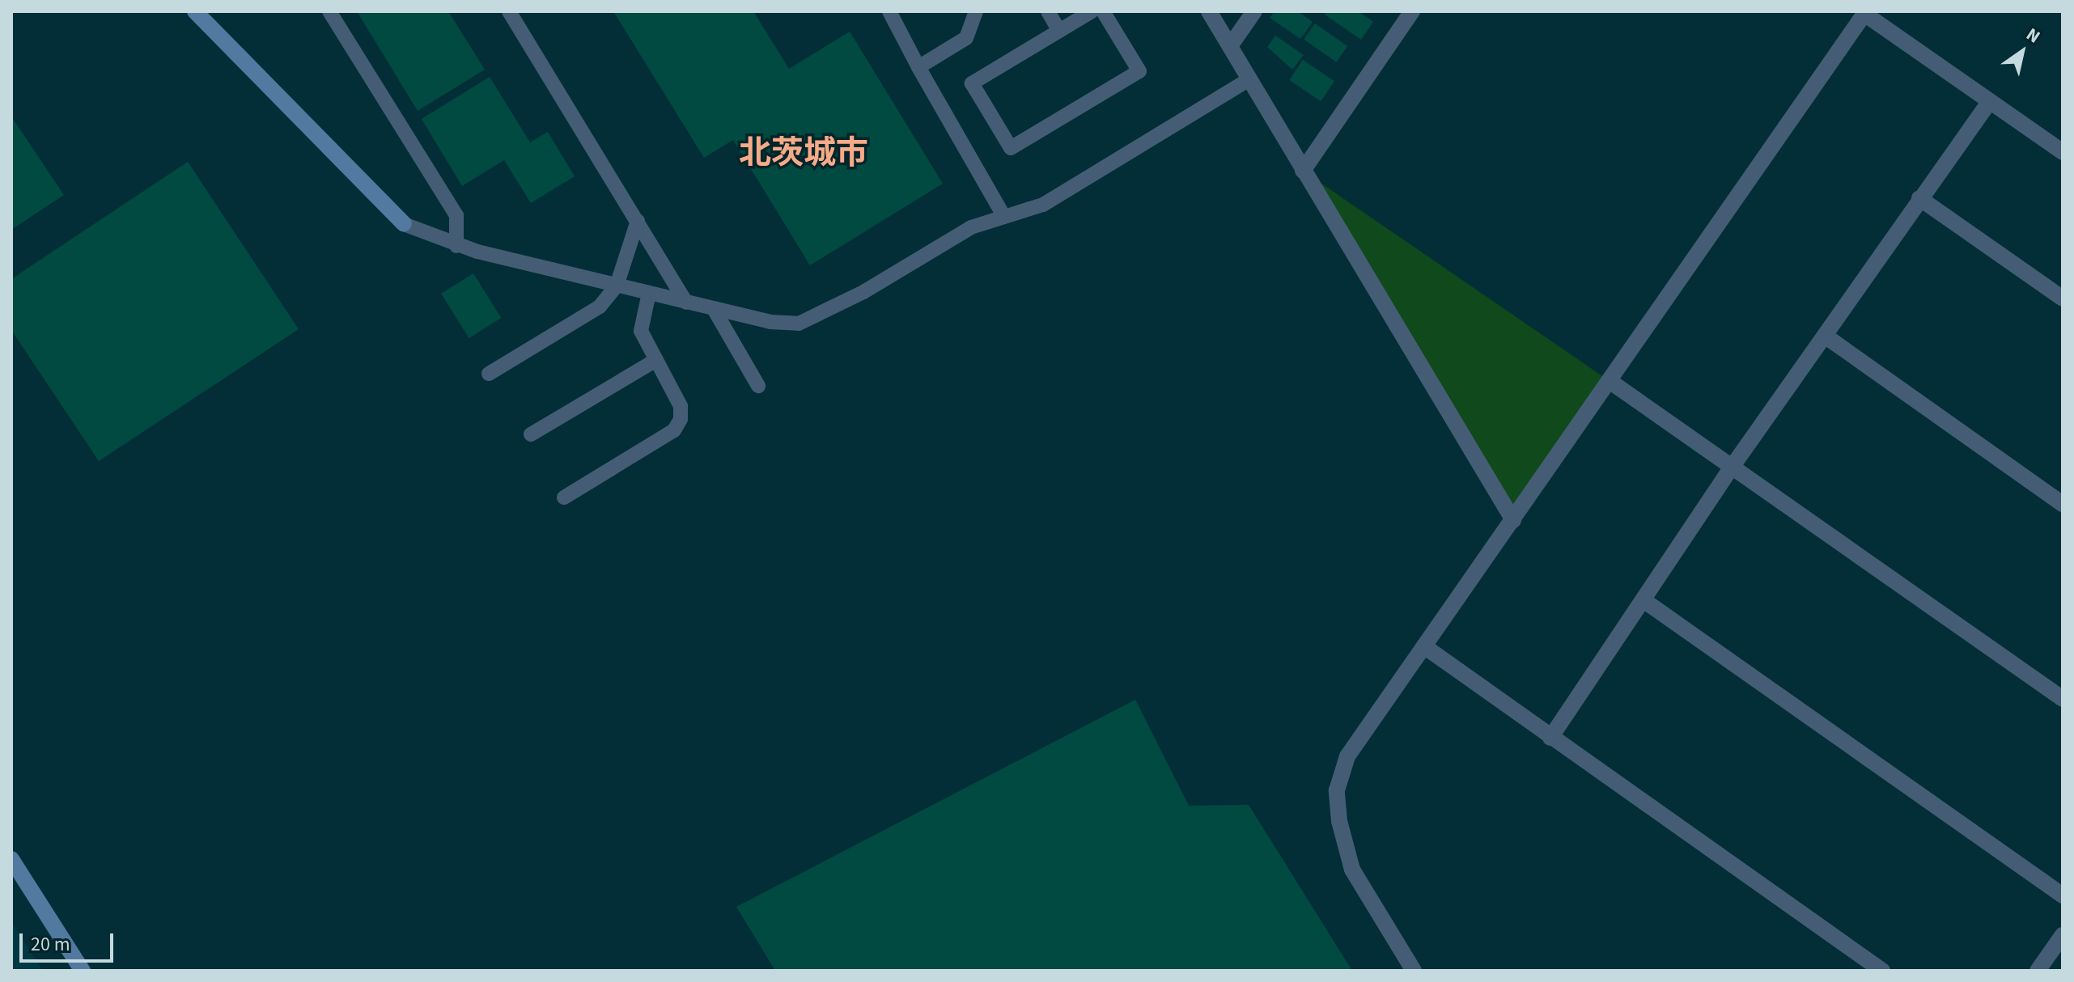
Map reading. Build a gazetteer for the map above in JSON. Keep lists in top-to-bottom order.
{
  "districts": ["北茨城市"],
  "scale_bar": "20 m",
  "north": "top right"
}
